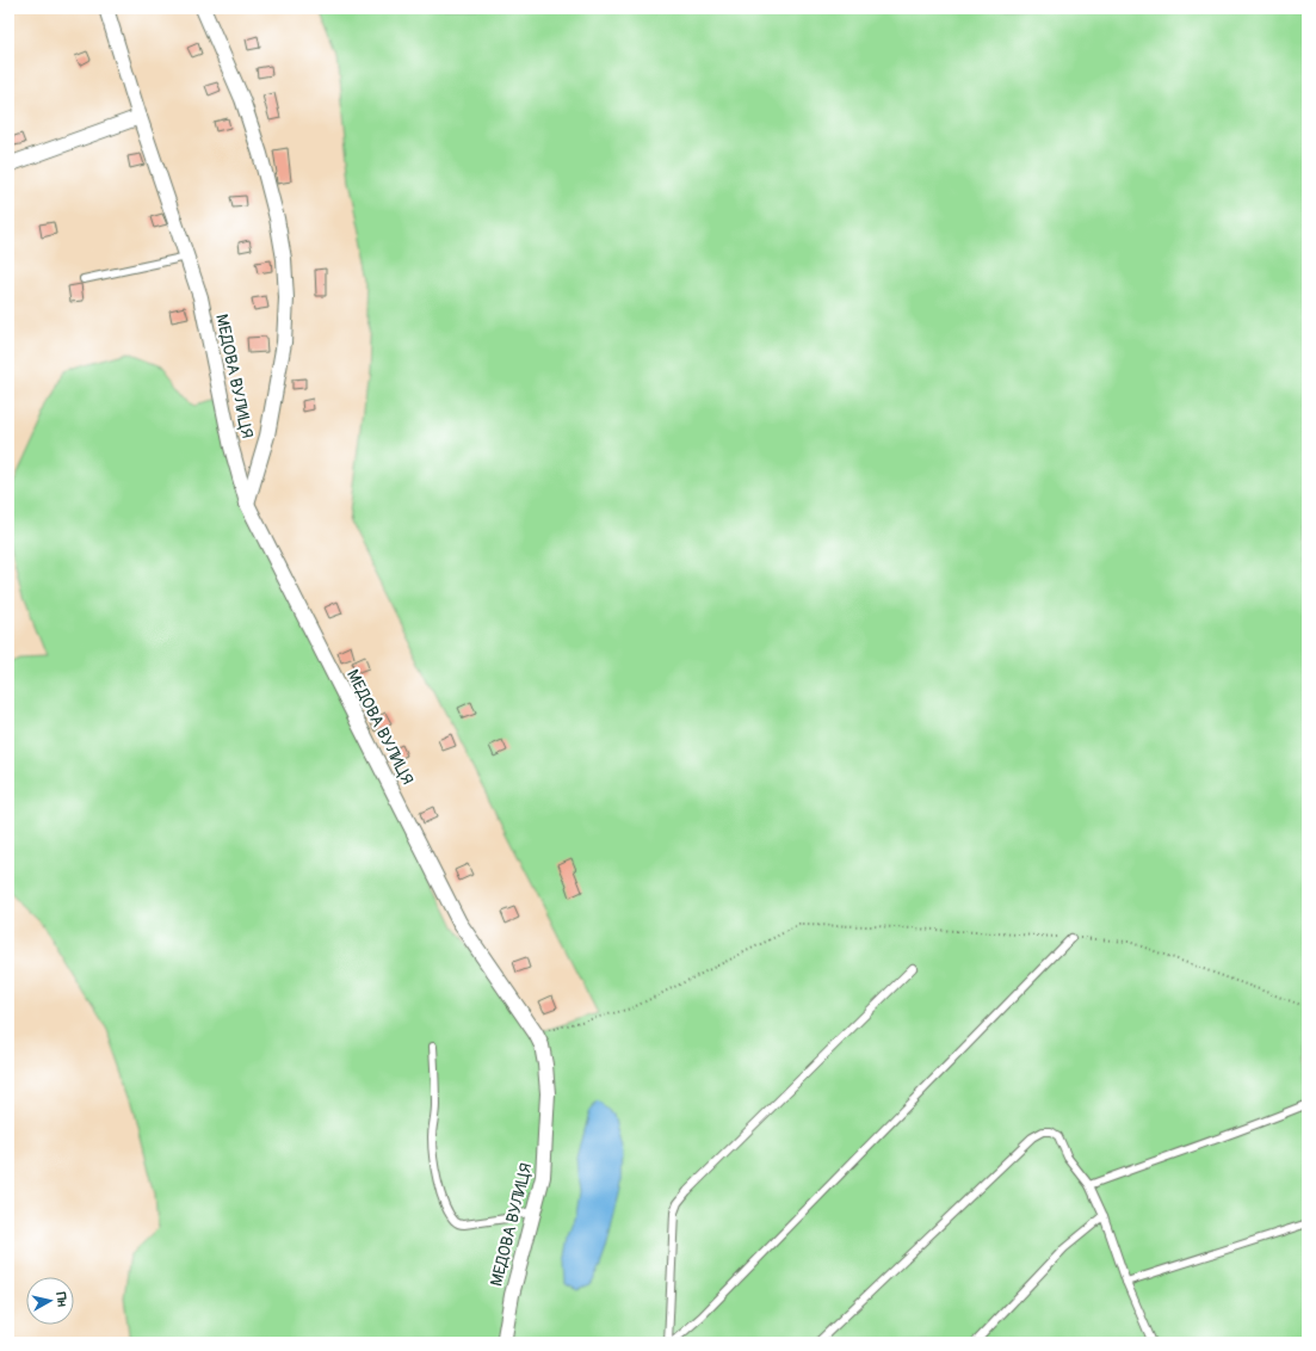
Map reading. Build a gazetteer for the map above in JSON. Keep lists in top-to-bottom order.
{
  "streets": {
    "street": ["МЕДОВА ВУЛИЦЯ"]
  },
  "north": "right"
}
